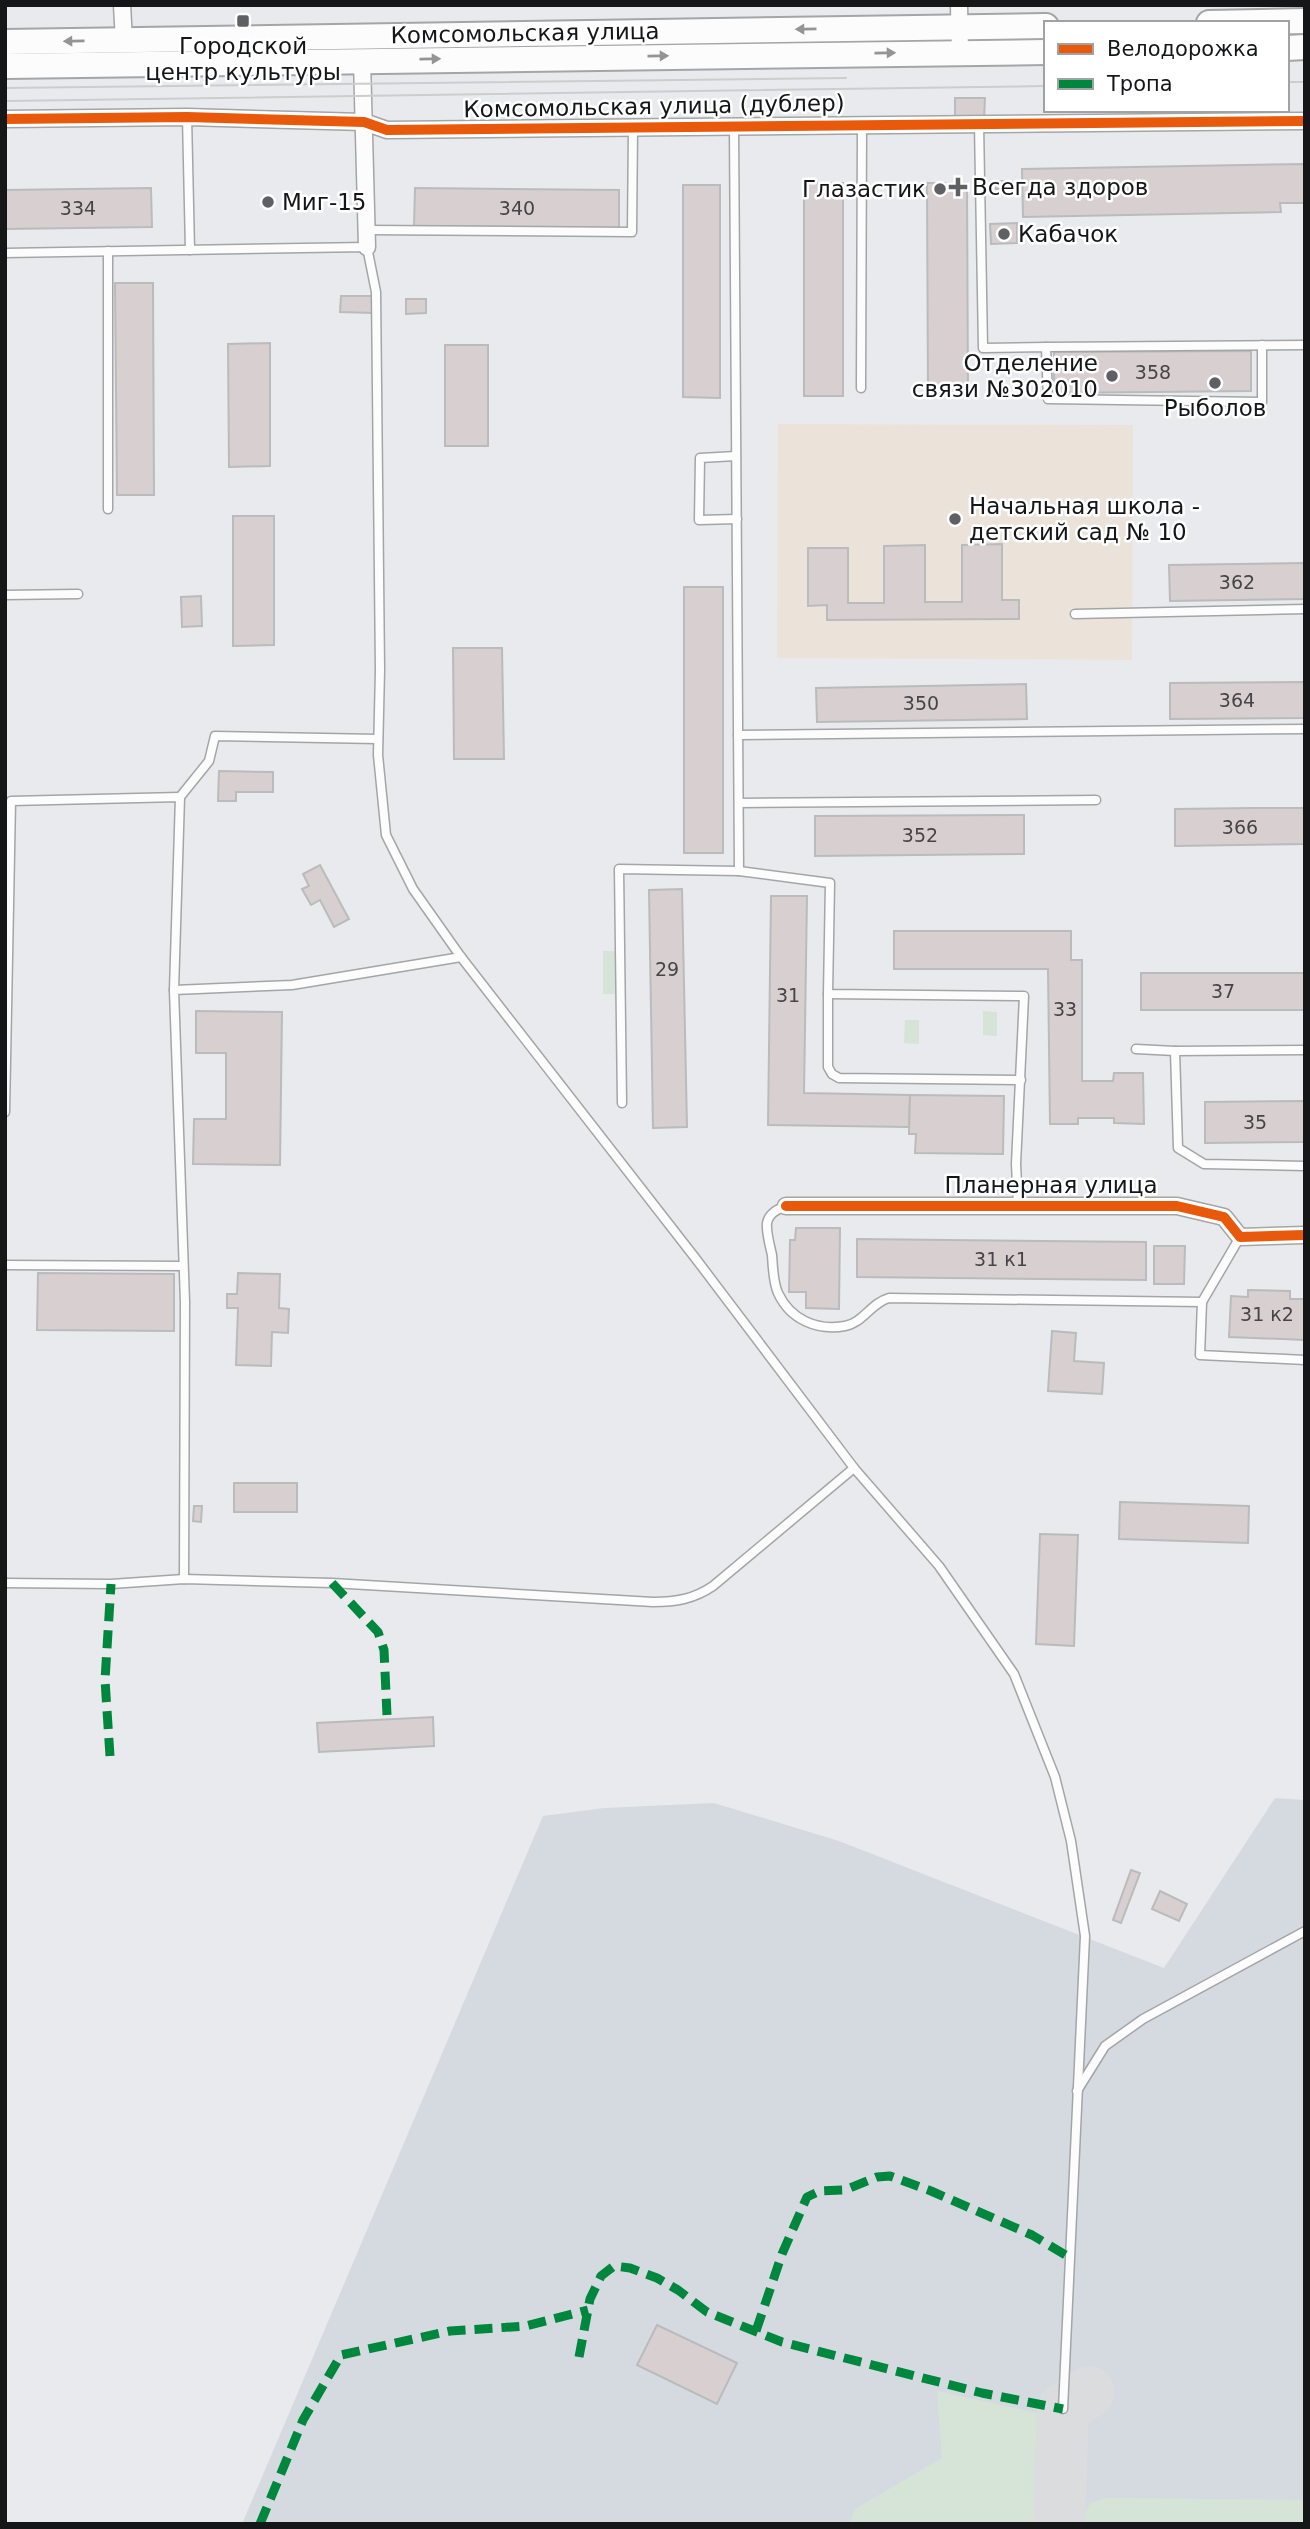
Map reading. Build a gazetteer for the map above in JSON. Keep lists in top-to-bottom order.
{
  "streets": {
    "main road": ["Комсомольская улица"],
    "street": ["Комсомольская улица (дублер)", "Планерная улица"]
  },
  "places": {
    "transit": ["Городской центр культуры"],
    "health": ["Всегда здоров"],
    "other": [
      "Глазастик",
      "Миг-15",
      "Кабачок",
      "Отделение связи №302010",
      "Рыболов",
      "Начальная школа - детский сад № 10"
    ]
  },
  "house_numbers": [
    "334",
    "340",
    "358",
    "362",
    "364",
    "350",
    "366",
    "352",
    "29",
    "37",
    "31",
    "33",
    "35",
    "31 к1",
    "31 к2"
  ],
  "legend": ["Велодорожка", "Тропа"]
}
